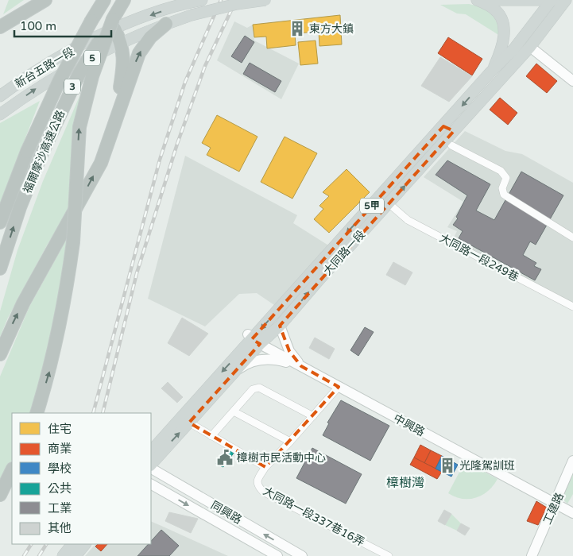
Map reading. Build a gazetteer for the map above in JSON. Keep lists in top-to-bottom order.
{
  "streets": {
    "highway": ["3", "福爾摩沙高速公路"],
    "main road": [
      "5",
      "新台五路一段",
      "5甲",
      "大同路一段"
    ],
    "street": [
      "大同路一段249巷",
      "中興路",
      "工建路",
      "同興路",
      "大同路一段337巷16弄"
    ]
  },
  "crossings": [
    ["新台五路一段", "福爾摩沙高速公路"],
    ["大同路一段", "大同路一段249巷"],
    ["大同路一段", "中興路"],
    ["中興路", "工建路"]
  ],
  "districts": ["樟樹灣"],
  "places": {
    "building": ["東方大鎮", "光隆駕訓班"],
    "public building": ["樟樹市民活動中心"]
  },
  "legend": [
    "住宅",
    "商業",
    "學校",
    "公共",
    "工業",
    "其他"
  ],
  "scale_bar": "100 m"
}
